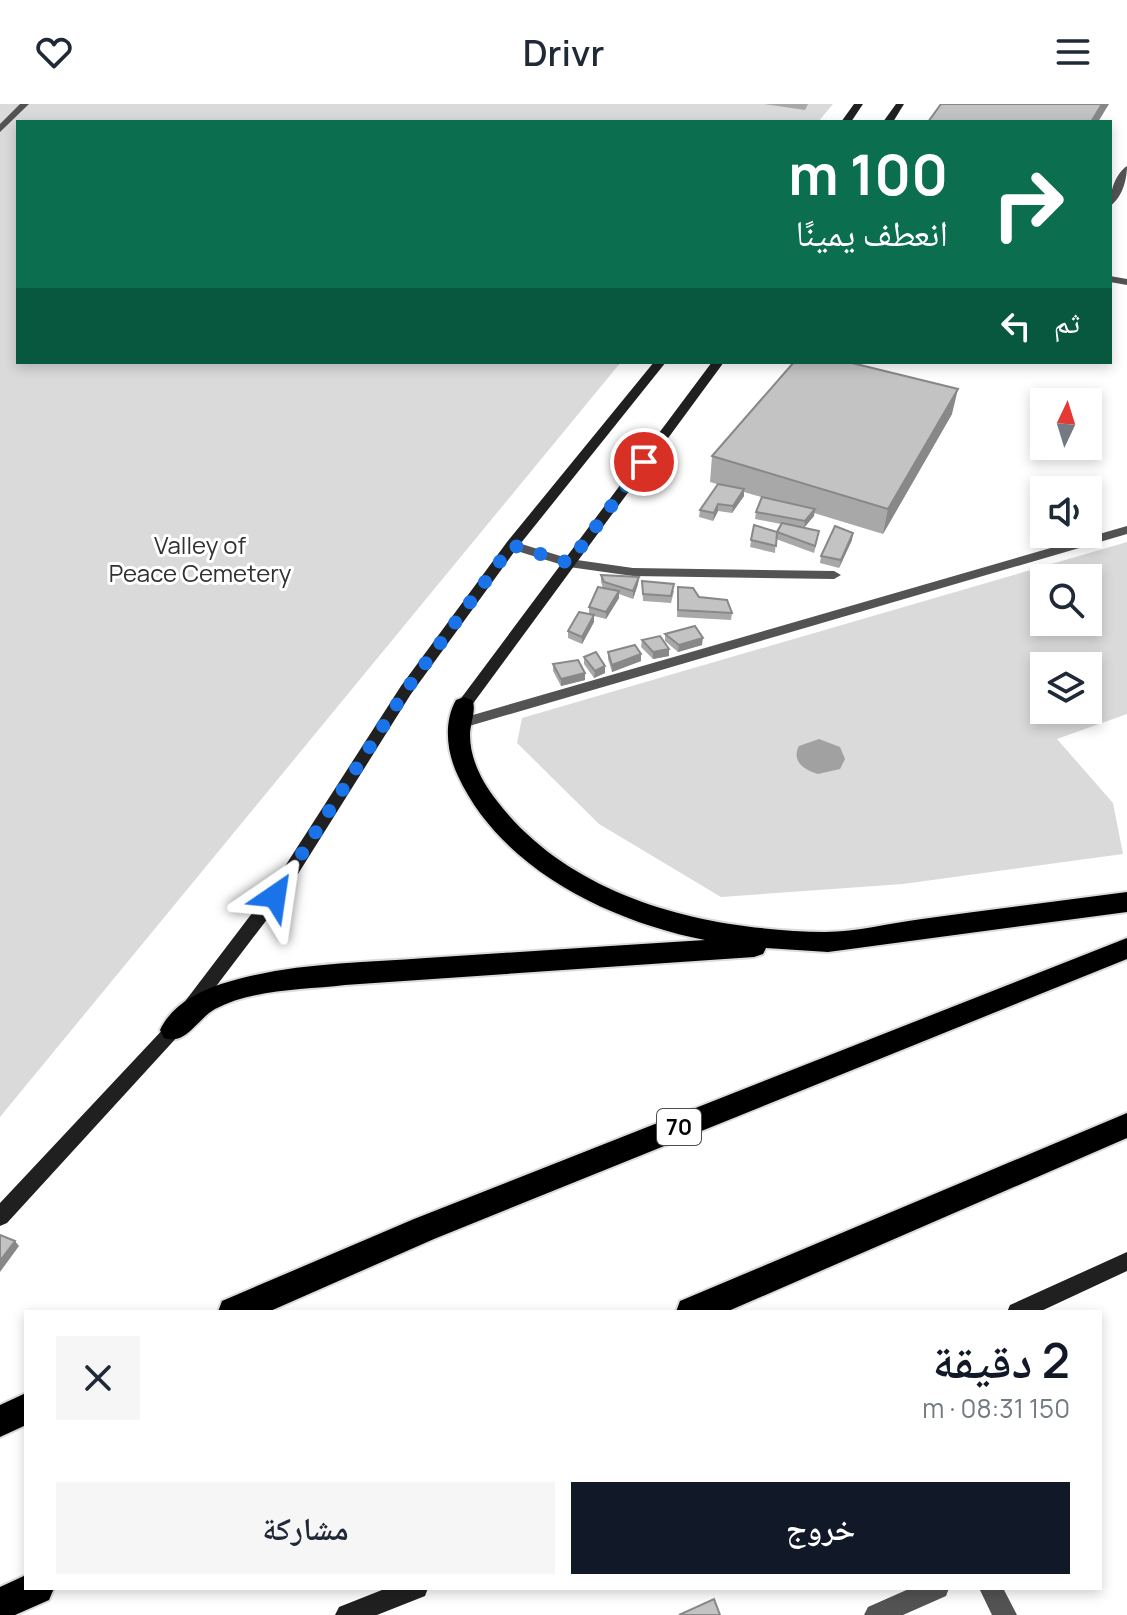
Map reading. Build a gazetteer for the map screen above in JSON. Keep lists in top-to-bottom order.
{
  "streets": {
    "highway": ["70"]
  },
  "parks": ["Valley of Peace Cemetery"],
  "north": "top",
  "page": {
    "header": "Drivr",
    "turn": ["100 m", "انعطف يمينًا"],
    "then": "ثم",
    "heading": ["2 دقيقة", "150 m · 08:31"],
    "buttons": ["خروج", "مشاركة"]
  }
}
